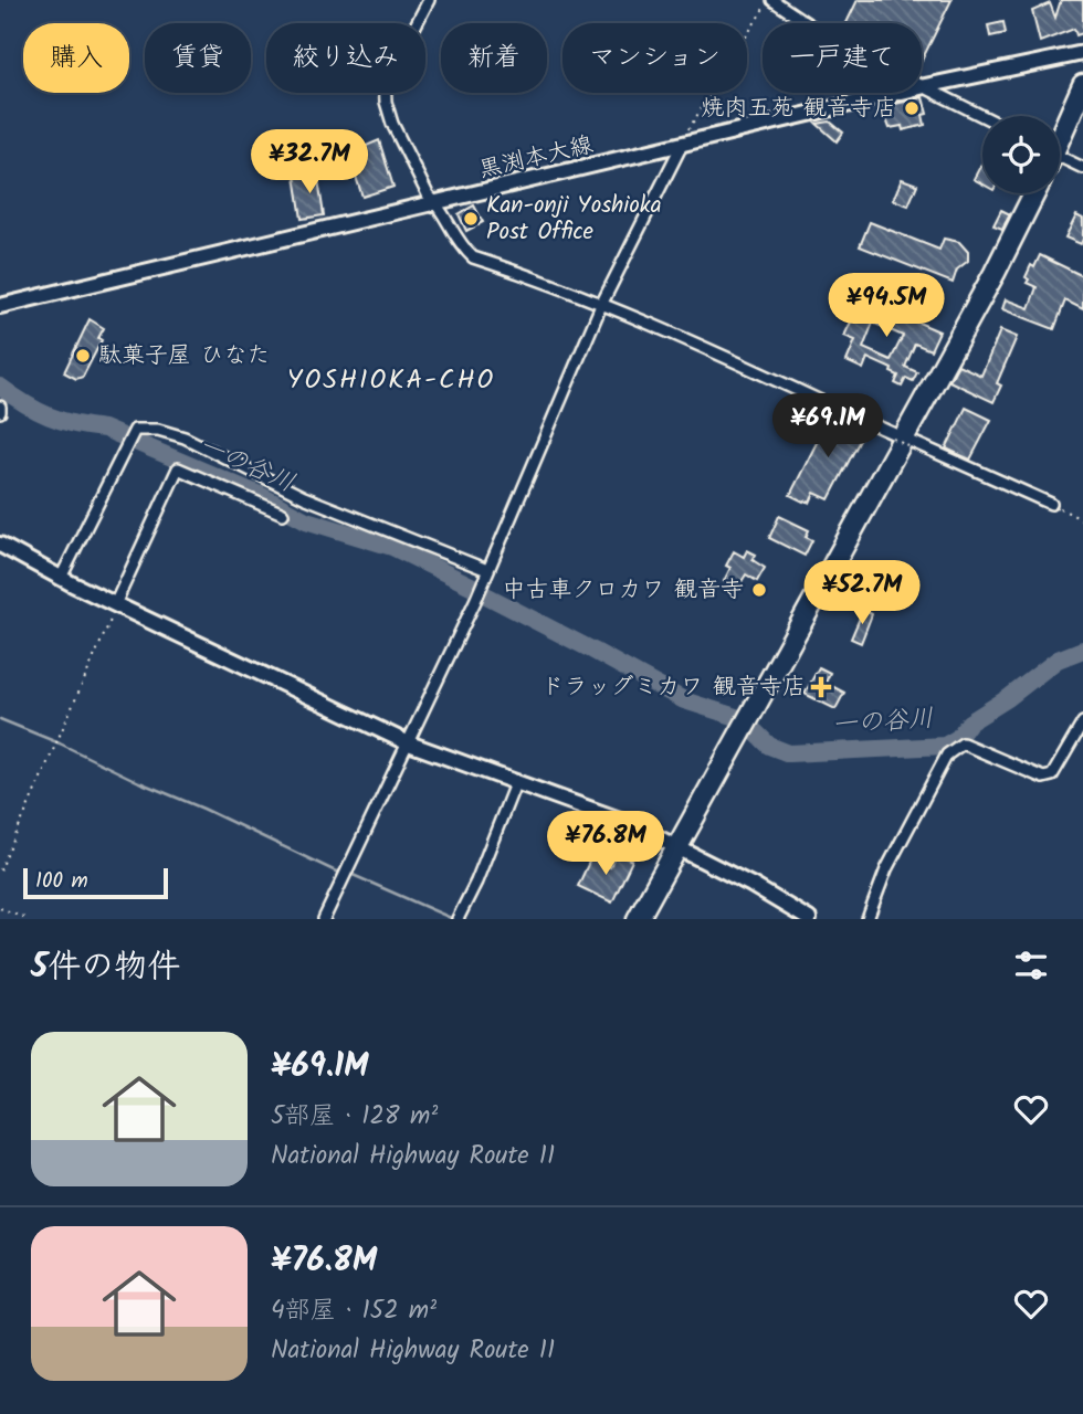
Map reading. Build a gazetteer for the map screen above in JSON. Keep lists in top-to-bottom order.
{
  "streets": {
    "main road": ["黒渕本大線"]
  },
  "districts": ["YOSHIOKA-CHO"],
  "water": ["一の谷川"],
  "places": {
    "other": [
      "焼肉五苑 観音寺店",
      "Kan-onji Yoshioka Post Office",
      "駄菓子屋 ひなた",
      "中古車クロカワ 観音寺"
    ],
    "health": ["ドラッグミカワ 観音寺店"]
  },
  "scale_bar": "100 m",
  "page": {
    "chip": [
      "購入",
      "賃貸",
      "絞り込み",
      "新着",
      "マンション",
      "一戸建て"
    ],
    "price": [
      "¥32.7M",
      "¥94.5M",
      "¥69.1M",
      "¥52.7M",
      "¥76.8M"
    ],
    "scale": "100 m",
    "heading": "5件の物件",
    "list": [
      {
        "name": "¥69.1M",
        "note": "5部屋 · 128 m² · National Highway Route 11"
      },
      {
        "name": "¥76.8M",
        "note": "4部屋 · 152 m² · National Highway Route 11"
      }
    ]
  }
}
